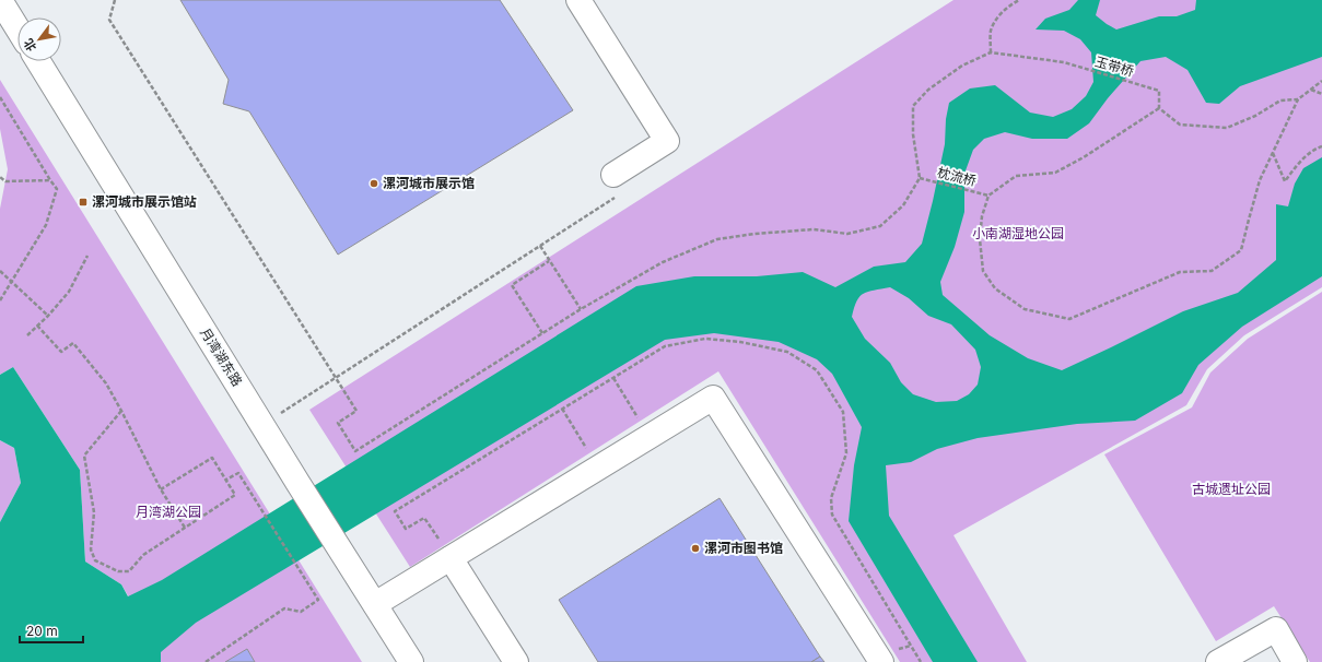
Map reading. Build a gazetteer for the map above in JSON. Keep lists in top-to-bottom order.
{
  "streets": {
    "street": ["月湾湖东路"],
    "path": ["玉带桥", "枕流桥"]
  },
  "parks": ["小南湖湿地公园", "古城遗址公园", "月湾湖公园"],
  "places": {
    "other": ["漯河城市展示馆", "漯河市图书馆"],
    "transit": ["漯河城市展示馆站"]
  },
  "scale_bar": "20 m",
  "north": "bottom left"
}
